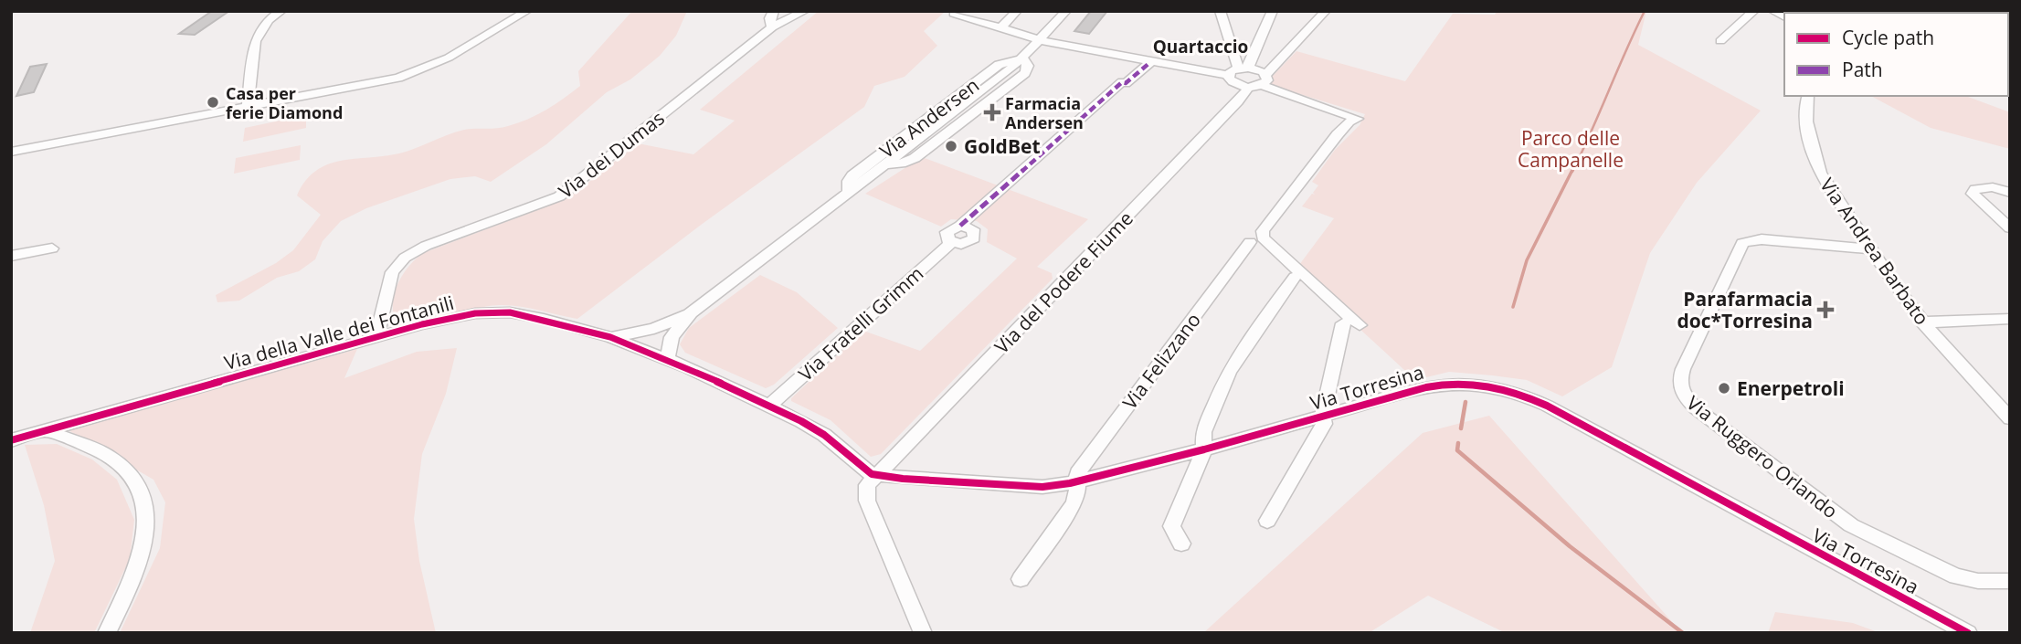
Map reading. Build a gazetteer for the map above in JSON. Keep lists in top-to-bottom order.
{
  "streets": {
    "street": [
      "Via Andersen",
      "Via dei Dumas",
      "Via Andrea Barbato",
      "Via del Podere Fiume",
      "Via Fratelli Grimm",
      "Via della Valle dei Fontanili",
      "Via Felizzano",
      "Via Torresina",
      "Via Ruggero Orlando"
    ]
  },
  "crossings": [
    ["Via Andersen", "Via della Valle dei Fontanili"],
    ["Via dei Dumas", "Via della Valle dei Fontanili"],
    ["Via Andrea Barbato", "Via Ruggero Orlando"],
    ["Via del Podere Fiume", "Via della Valle dei Fontanili"],
    ["Via del Podere Fiume", "Via Torresina"],
    ["Via Fratelli Grimm", "Via della Valle dei Fontanili"],
    ["Via della Valle dei Fontanili", "Via Torresina"],
    ["Via Felizzano", "Via Torresina"]
  ],
  "districts": ["Quartaccio"],
  "parks": ["Parco delle Campanelle"],
  "places": {
    "other": ["Casa per ferie Diamond", "GoldBet", "Enerpetroli"],
    "health": ["Farmacia Andersen", "Parafarmacia doc*Torresina"]
  },
  "legend": ["Cycle path", "Path"]
}
